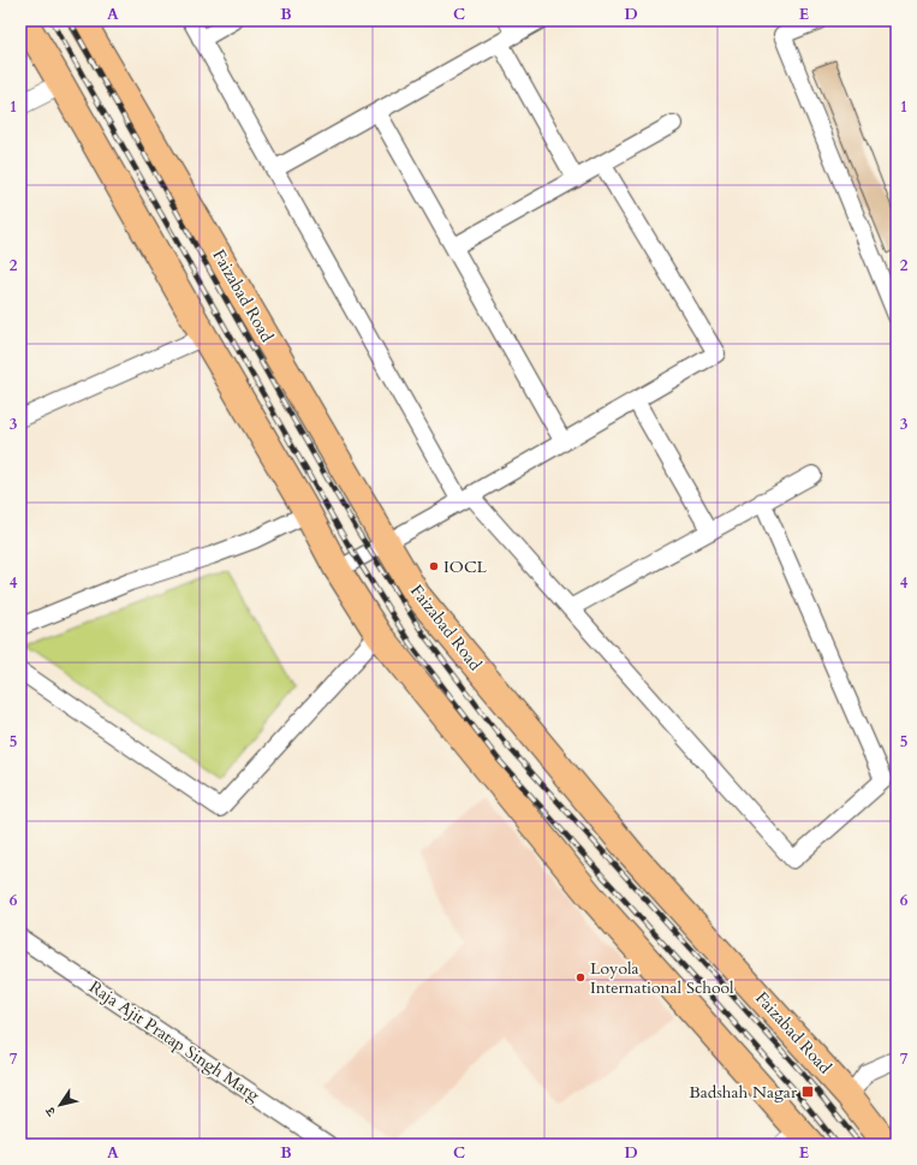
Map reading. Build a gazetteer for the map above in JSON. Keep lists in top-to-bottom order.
{
  "streets": {
    "main road": ["Faizabad Road"],
    "street": ["Raja Ajit Pratap Singh Marg"]
  },
  "places": {
    "other": ["IOCL", "Loyola International School"],
    "transit": ["Badshah Nagar"]
  },
  "north": "bottom left",
  "grid": {
    "columns": [
      "A",
      "B",
      "C",
      "D",
      "E"
    ],
    "rows": [
      "1",
      "2",
      "3",
      "4",
      "5",
      "6",
      "7"
    ]
  }
}
